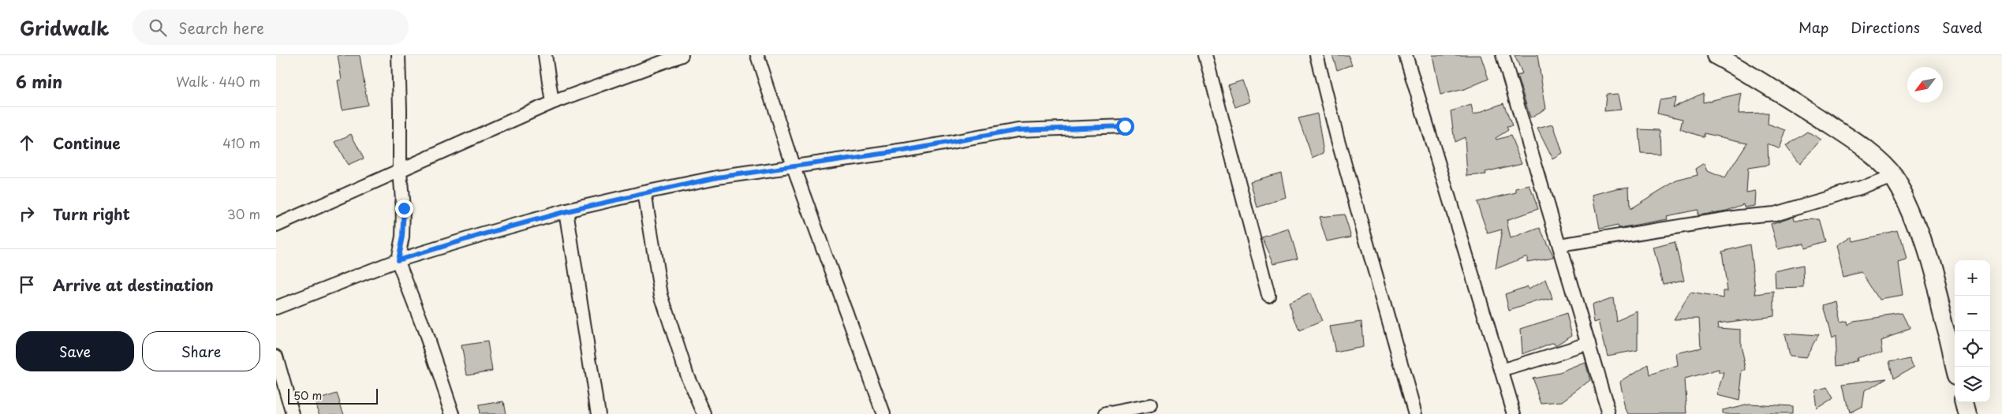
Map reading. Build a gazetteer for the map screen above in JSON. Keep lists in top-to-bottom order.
{
  "scale_bar": "50 m",
  "north": "bottom left",
  "page": {
    "header": "Gridwalk",
    "search": "Search here",
    "nav": ["Map", "Directions", "Saved"],
    "heading": ["6 min", "Walk · 440 m"],
    "list": [
      ["Continue", "410 m"],
      ["Turn right", "30 m"],
      "Arrive at destination"
    ],
    "map_buttons": ["+", "−"],
    "buttons": ["Save", "Share"],
    "scale": "50 m"
  }
}
